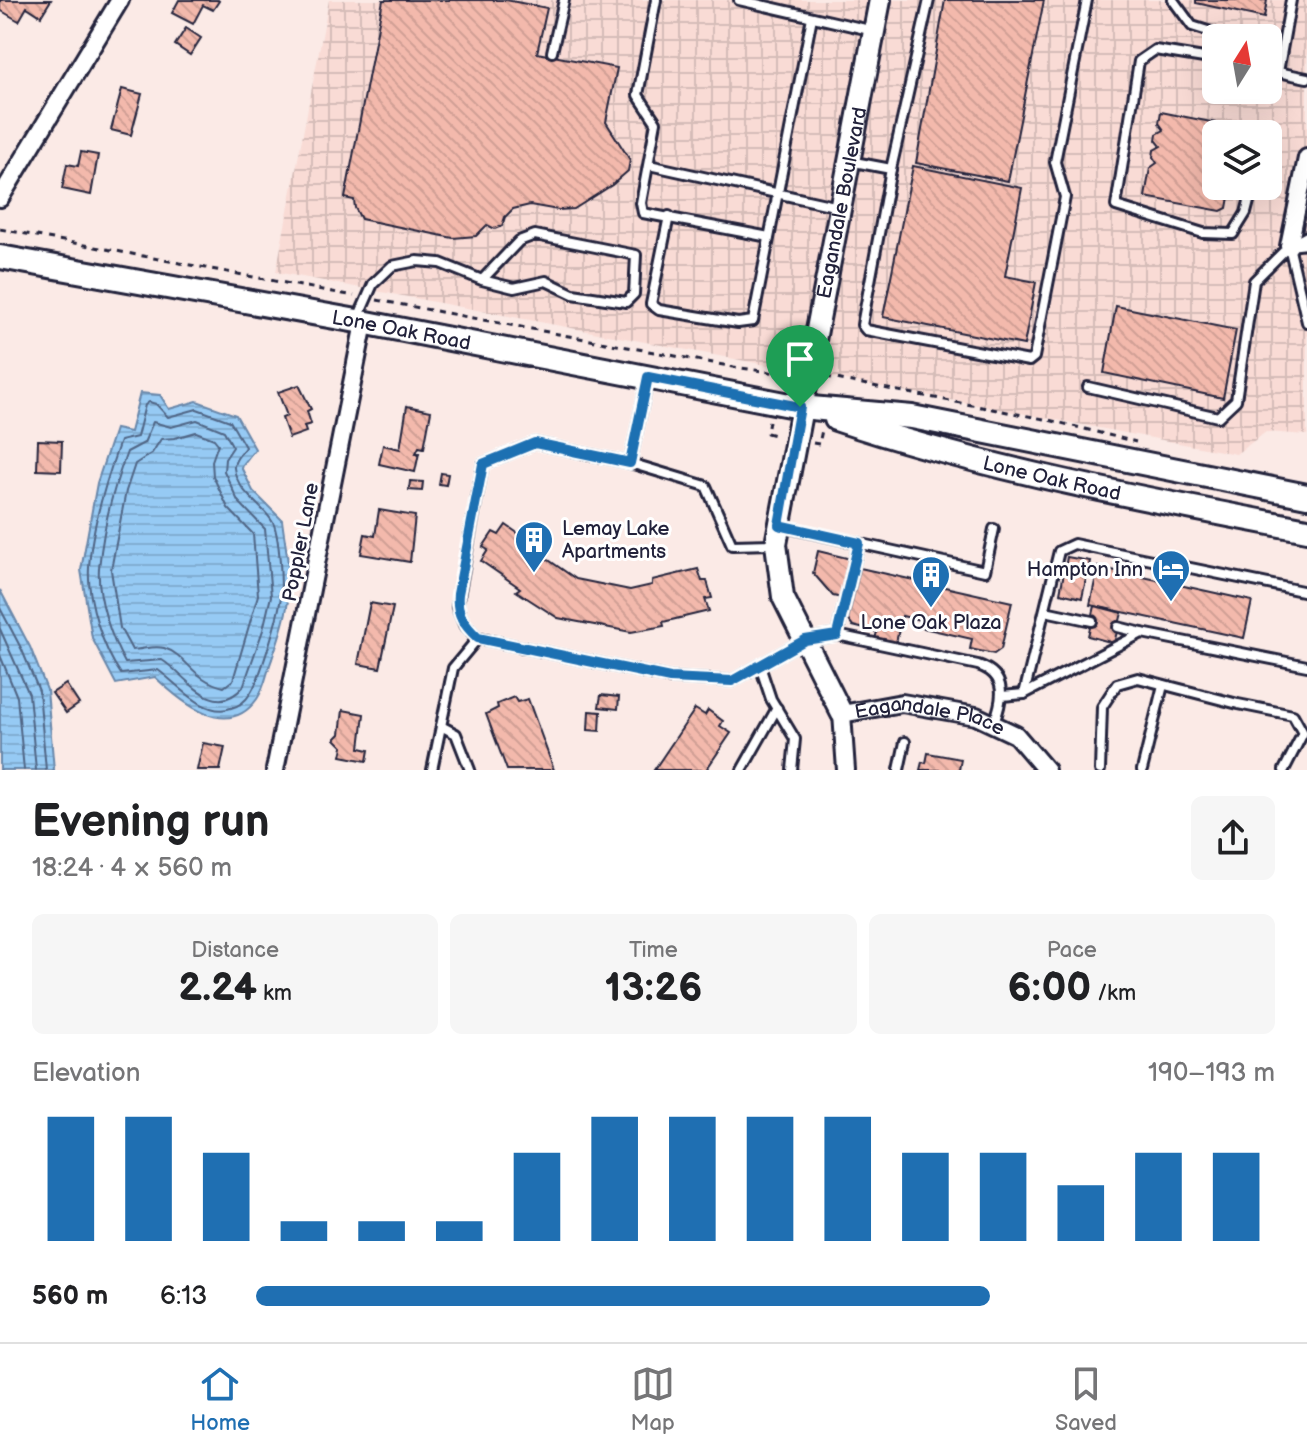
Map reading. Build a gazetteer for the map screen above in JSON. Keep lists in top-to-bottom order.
{
  "streets": {
    "main road": ["Lone Oak Road"],
    "street": ["Eagandale Boulevard", "Poppler Lane", "Eagandale Place"]
  },
  "crossings": [
    ["Eagandale Boulevard", "Lone Oak Road"],
    ["Eagandale Boulevard", "Eagandale Place"],
    ["Lone Oak Road", "Poppler Lane"],
    ["Lone Oak Road", "Eagandale Place"]
  ],
  "places": {
    "building": ["Lemay Lake Apartments", "Lone Oak Plaza"],
    "hotel": ["Hampton Inn"]
  },
  "north": "top",
  "page": {
    "heading": ["Evening run", "18:24 · 4 × 560 m"],
    "stats": [
      ["Distance", "2.24 km"],
      ["Time", "13:26"],
      ["Pace", "6:00 /km"]
    ],
    "chart": ["Elevation", "190–193 m"],
    "list": [
      {
        "name": "560 m",
        "note": "6:13"
      }
    ],
    "tabs": ["Home", "Map", "Saved"]
  }
}
